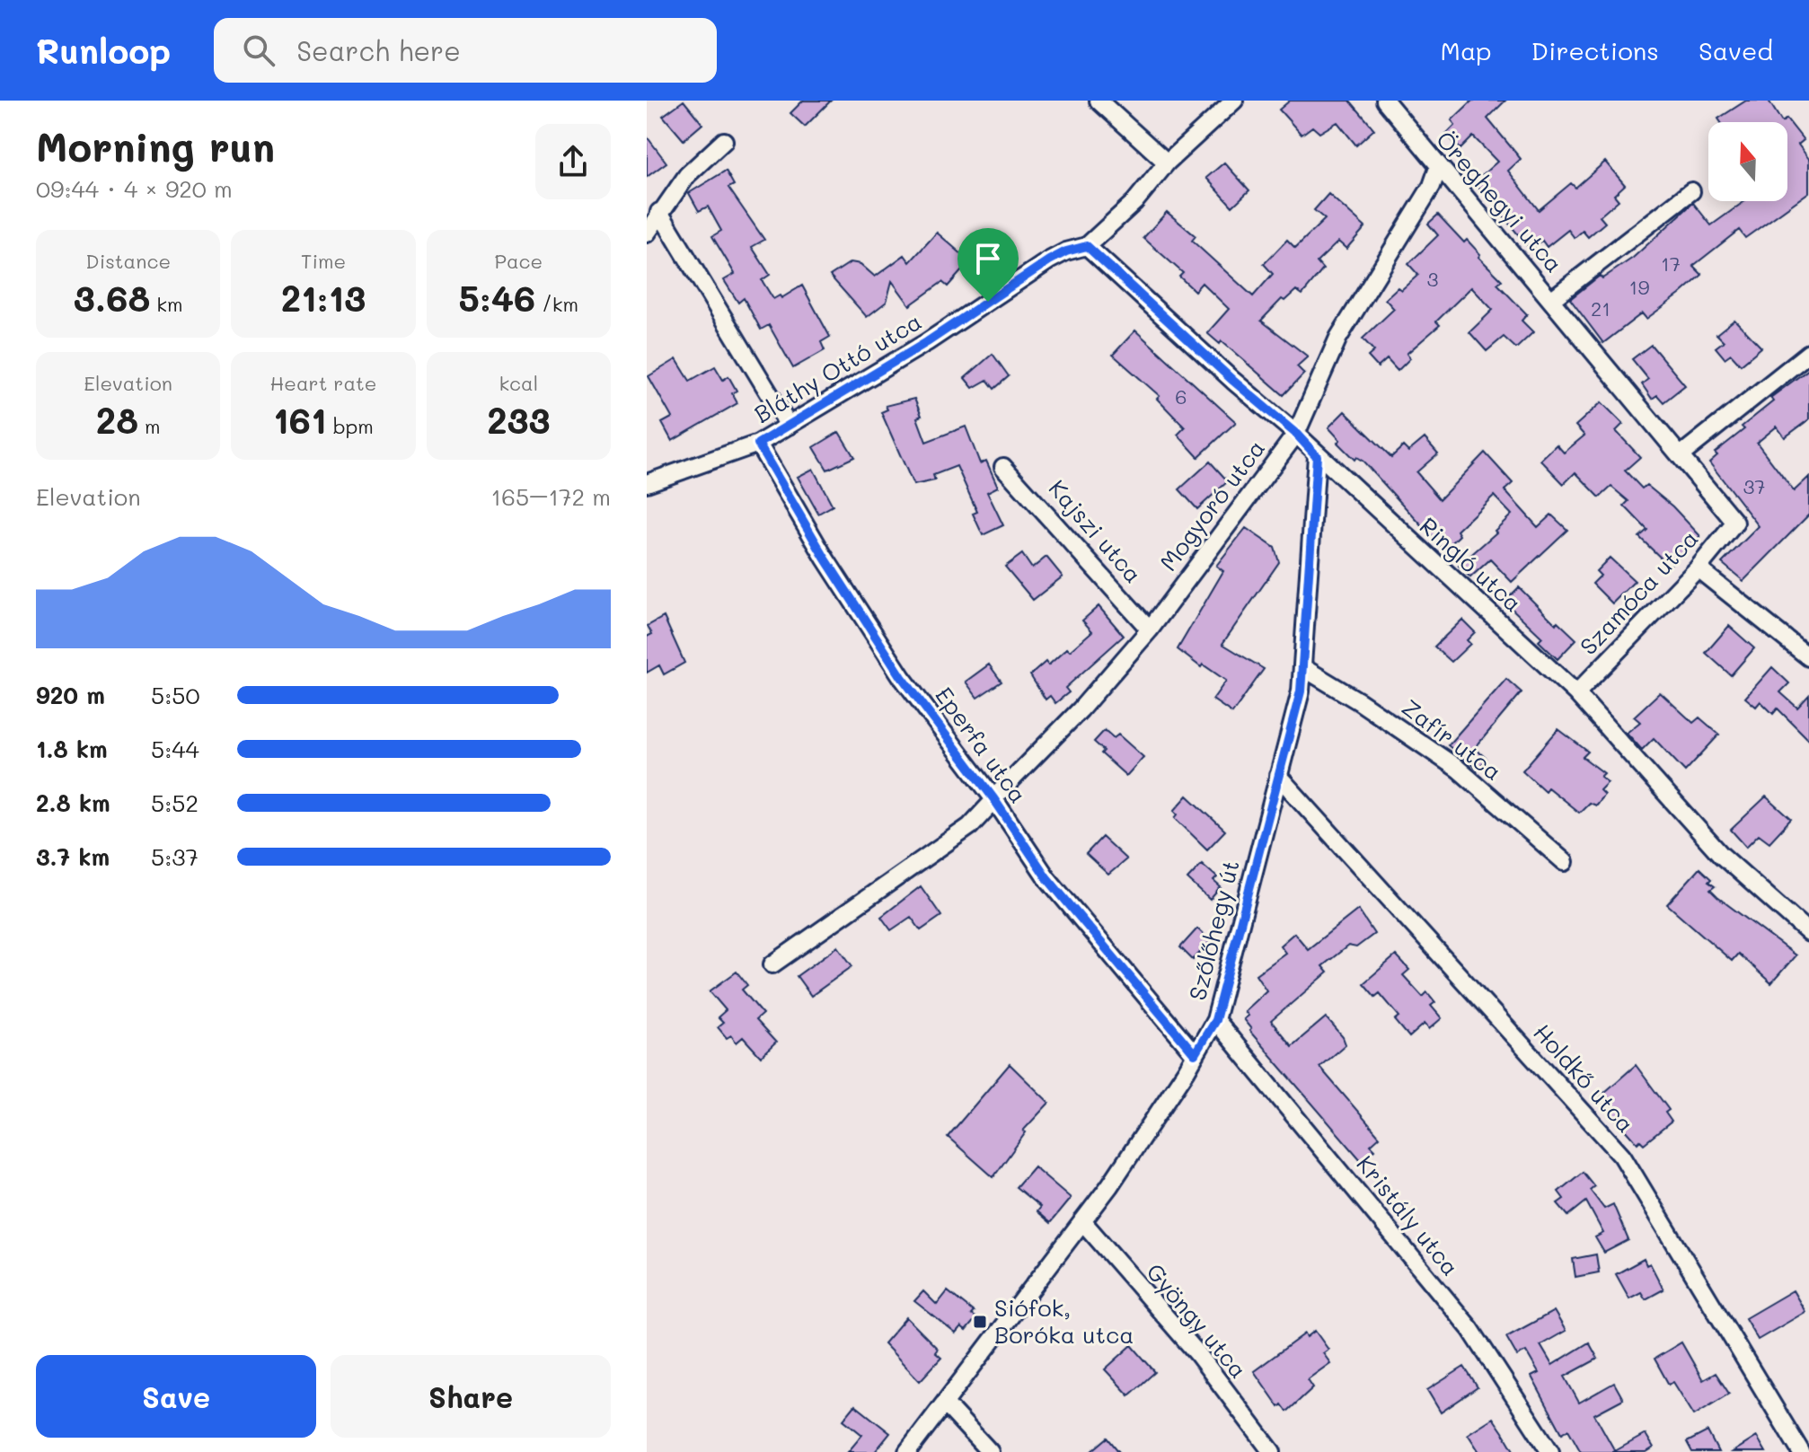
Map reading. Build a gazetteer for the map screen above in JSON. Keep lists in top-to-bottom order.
{
  "streets": {
    "street": [
      "Öreghegyi utca",
      "Bláthy Ottó utca",
      "Mogyoró utca",
      "Kajszi utca",
      "Ringló utca",
      "Szamóca utca",
      "Zafír utca",
      "Eperfa utca",
      "Szőlőhegy út",
      "Holdkő utca",
      "Kristály utca",
      "Gyöngy utca"
    ]
  },
  "crossings": [
    ["Öreghegyi utca", "Mogyoró utca"],
    ["Öreghegyi utca", "Szamóca utca"],
    ["Bláthy Ottó utca", "Ringló utca"],
    ["Bláthy Ottó utca", "Eperfa utca"],
    ["Mogyoró utca", "Kajszi utca"],
    ["Mogyoró utca", "Ringló utca"],
    ["Mogyoró utca", "Eperfa utca"],
    ["Ringló utca", "Szamóca utca"],
    ["Ringló utca", "Szőlőhegy út"],
    ["Zafír utca", "Szőlőhegy út"],
    ["Eperfa utca", "Szőlőhegy út"],
    ["Szőlőhegy út", "Holdkő utca"],
    ["Szőlőhegy út", "Kristály utca"],
    ["Szőlőhegy út", "Gyöngy utca"]
  ],
  "places": {
    "transit": ["Siófok, Boróka utca"]
  },
  "house_numbers": [
    "17",
    "3",
    "19",
    "21",
    "6",
    "37"
  ],
  "north": "top",
  "page": {
    "header": "Runloop",
    "search": "Search here",
    "nav": ["Map", "Directions", "Saved"],
    "heading": ["Morning run", "09:44 · 4 × 920 m"],
    "stats": [
      ["Distance", "3.68 km"],
      ["Time", "21:13"],
      ["Pace", "5:46 /km"],
      ["Elevation", "28 m"],
      ["Heart rate", "161 bpm"],
      ["kcal", "233"]
    ],
    "chart": ["Elevation", "165–172 m"],
    "list": [
      {
        "name": "920 m",
        "note": "5:50"
      },
      {
        "name": "1.8 km",
        "note": "5:44"
      },
      {
        "name": "2.8 km",
        "note": "5:52"
      },
      {
        "name": "3.7 km",
        "note": "5:37"
      }
    ],
    "buttons": ["Save", "Share"]
  }
}
